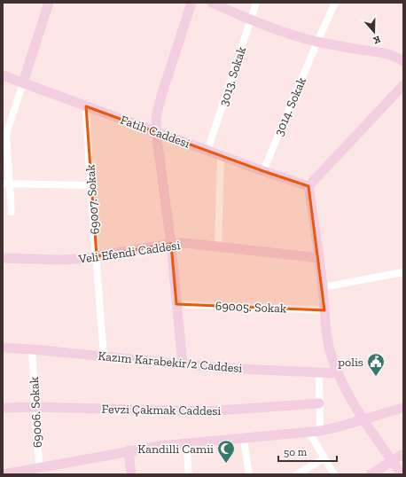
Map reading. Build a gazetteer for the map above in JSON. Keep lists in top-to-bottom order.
{
  "streets": {
    "street": [
      "3013. Sokak",
      "3014. Sokak",
      "Fatih Caddesi",
      "69007. Sokak",
      "Veli Efendi Caddesi",
      "69005. Sokak",
      "Kazım Karabekir/2 Caddesi",
      "Fevzi Çakmak Caddesi",
      "69006. Sokak"
    ]
  },
  "crossings": [
    ["3013. Sokak", "Fatih Caddesi"],
    ["3014. Sokak", "Fatih Caddesi"],
    ["Fatih Caddesi", "69007. Sokak"],
    ["69007. Sokak", "Veli Efendi Caddesi"],
    ["69007. Sokak", "Kazım Karabekir/2 Caddesi"],
    ["Kazım Karabekir/2 Caddesi", "69006. Sokak"],
    ["Fevzi Çakmak Caddesi", "69006. Sokak"]
  ],
  "places": {
    "public building": ["polis"],
    "mosque": ["Kandilli Camii"]
  },
  "scale_bar": "50 m",
  "north": "bottom"
}
